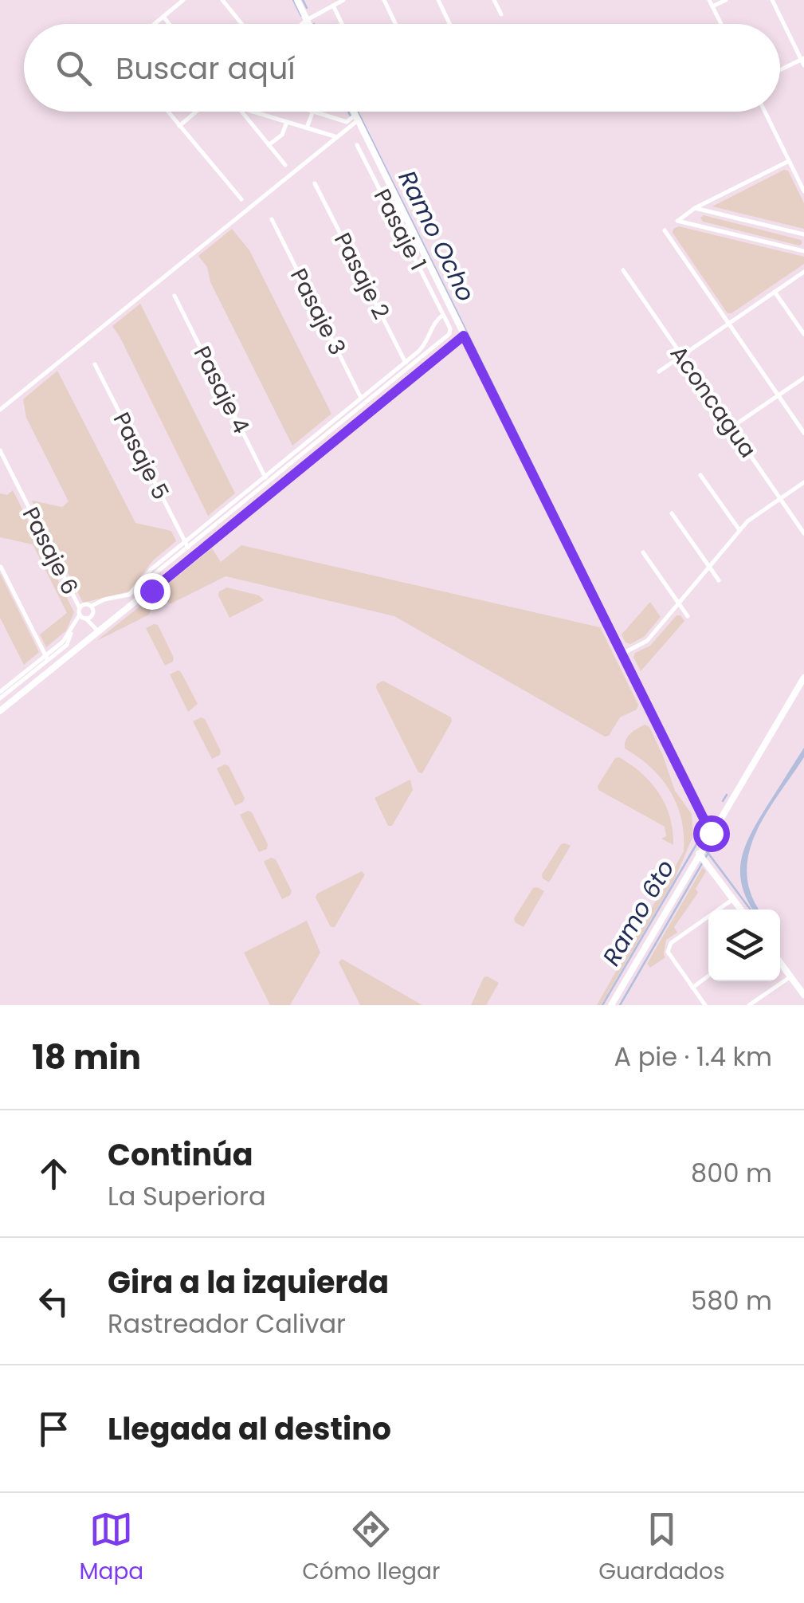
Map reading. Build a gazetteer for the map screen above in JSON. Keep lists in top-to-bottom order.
{
  "streets": {
    "street": [
      "Pasaje 1",
      "Pasaje 2",
      "Pasaje 3",
      "Pasaje 4",
      "Aconcagua",
      "Pasaje 5",
      "Pasaje 6"
    ]
  },
  "water": ["Ramo Ocho", "Ramo 6to"],
  "page": {
    "search": "Buscar aquí",
    "heading": ["18 min", "A pie · 1.4 km"],
    "list": [
      ["Continúa", "La Superiora", "800 m"],
      ["Gira a la izquierda", "Rastreador Calivar", "580 m"],
      "Llegada al destino"
    ],
    "nav": ["Mapa", "Cómo llegar", "Guardados"]
  }
}
